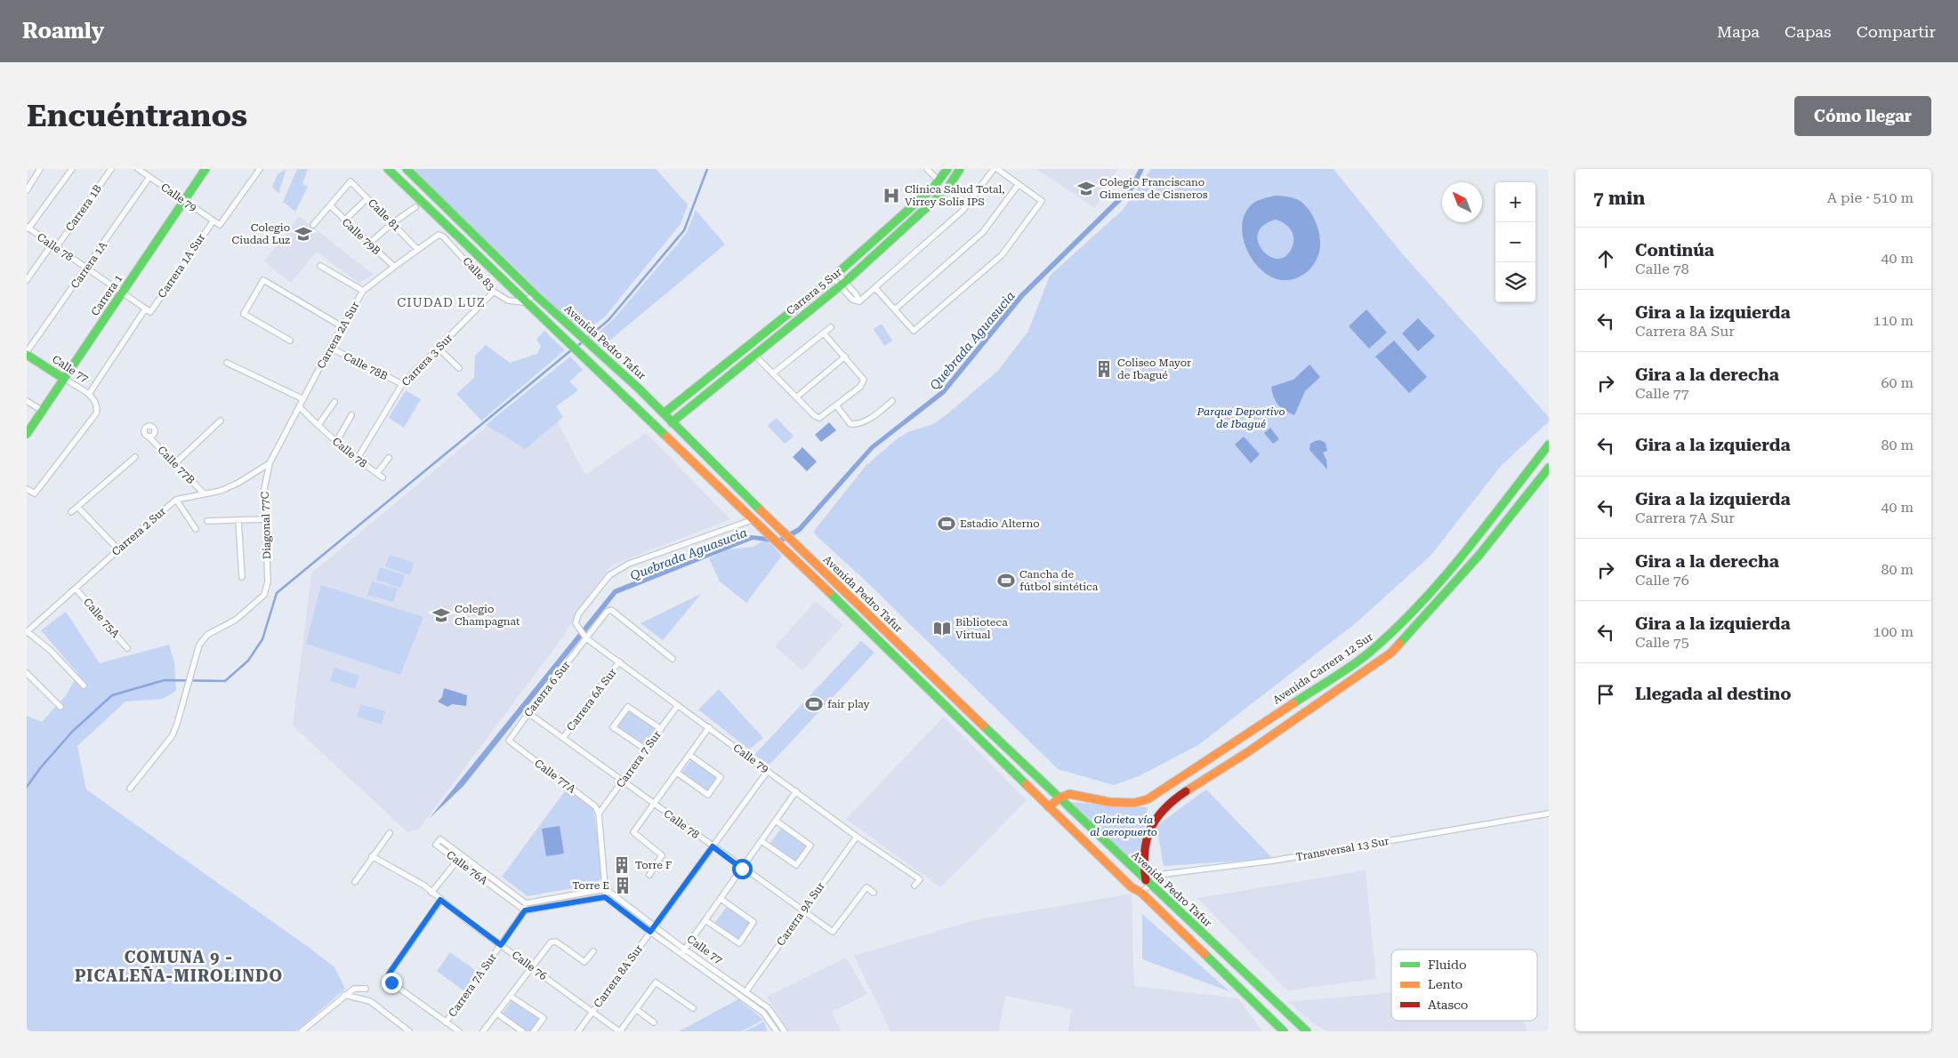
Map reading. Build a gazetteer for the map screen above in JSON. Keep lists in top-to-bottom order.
{
  "streets": {
    "main road": [
      "Carrera 5 Sur",
      "Carrera 1",
      "Avenida Pedro Tafur",
      "Calle 77",
      "Avenida Carrera 12 Sur"
    ],
    "street": [
      "Calle 79",
      "Carrera 1B",
      "Calle 81",
      "Calle 79B",
      "Calle 78",
      "Carrera 1A",
      "Carrera 1A Sur",
      "Calle 83",
      "Carrera 2A Sur",
      "Carrera 3 Sur",
      "Calle 78B",
      "Calle 77B",
      "Diagonal 77C",
      "Carrera 2 Sur",
      "Calle 75A",
      "Carerra 6 Sur",
      "Carrera 6A Sur",
      "Carrera 7 Sur",
      "Calle 77A",
      "Transversal 13 Sur",
      "Calle 76A",
      "Carerra 9A Sur",
      "Calle 76",
      "Carrera 8A Sur",
      "Carrera 7A Sur"
    ]
  },
  "crossings": [
    ["Calle 79", "Carrera 1A"],
    ["Calle 79", "Carrera 1A Sur"],
    ["Calle 79", "Carrera 1"],
    ["Calle 79", "Avenida Pedro Tafur"],
    ["Calle 79", "Carerra 6 Sur"],
    ["Calle 79", "Carrera 6A Sur"],
    ["Calle 79", "Carrera 7 Sur"],
    ["Calle 79", "Carerra 9A Sur"],
    ["Calle 79", "Carrera 8A Sur"],
    ["Carrera 1B", "Calle 78"],
    ["Calle 81", "Calle 79B"],
    ["Calle 81", "Carrera 2A Sur"],
    ["Calle 79B", "Carrera 2A Sur"],
    ["Calle 78", "Carrera 1A"],
    ["Calle 78", "Carrera 1A Sur"],
    ["Calle 78", "Carrera 1"],
    ["Calle 78", "Carrera 2A Sur"],
    ["Calle 78", "Carrera 3 Sur"],
    ["Calle 78", "Carerra 6 Sur"],
    ["Calle 78", "Carrera 6A Sur"],
    ["Calle 78", "Carrera 7 Sur"],
    ["Calle 78", "Carerra 9A Sur"],
    ["Calle 78", "Carrera 8A Sur"],
    ["Carrera 1A", "Calle 77"],
    ["Carrera 1A Sur", "Calle 77"],
    ["Calle 83", "Carrera 2A Sur"],
    ["Calle 83", "Avenida Pedro Tafur"],
    ["Calle 83", "Carrera 3 Sur"],
    ["Carrera 5 Sur", "Avenida Pedro Tafur"],
    ["Carrera 1", "Calle 77"],
    ["Carrera 2A Sur", "Calle 78B"],
    ["Carrera 2A Sur", "Diagonal 77C"],
    ["Carrera 2A Sur", "Carrera 2 Sur"],
    ["Avenida Pedro Tafur", "Avenida Carrera 12 Sur"],
    ["Avenida Pedro Tafur", "Transversal 13 Sur"],
    ["Carrera 3 Sur", "Calle 78B"],
    ["Calle 77", "Carerra 9A Sur"],
    ["Calle 77", "Carrera 8A Sur"],
    ["Calle 77B", "Carrera 2 Sur"],
    ["Diagonal 77C", "Carrera 2 Sur"],
    ["Carrera 2 Sur", "Calle 75A"],
    ["Carerra 6 Sur", "Calle 77A"],
    ["Carrera 7 Sur", "Calle 77A"],
    ["Calle 76A", "Carrera 7A Sur"],
    ["Calle 76", "Carrera 8A Sur"],
    ["Calle 76", "Carrera 7A Sur"]
  ],
  "districts": ["CIUDAD LUZ", "COMUNA 9 - PICALEÑA-MIROLINDO"],
  "water": ["Quebrada Aguasucia"],
  "parks": ["Parque Deportivo de Ibagué", "Glorieta vía al aeropuerto"],
  "places": {
    "school or university": ["Colegio Franciscano Gimenes de Cisneros", "Colegio Ciudad Luz", "Colegio Champagnat"],
    "hospital": ["Clínica Salud Total, Virrey Solís IPS"],
    "building": ["Coliseo Mayor de Ibagué", "Torre F", "Torre E"],
    "sports": ["Estadio Alterno", "Cancha de fútbol sintética", "fair play"],
    "library": ["Biblioteca Virtual"]
  },
  "legend": ["Fluido", "Lento", "Atasco"],
  "north": "top left",
  "page": {
    "header": "Roamly",
    "nav": ["Mapa", "Capas", "Compartir"],
    "buttons": "Cómo llegar",
    "title": "Encuéntranos",
    "heading": ["7 min", "A pie · 510 m"],
    "map_buttons": ["+", "−"],
    "list": [
      ["Continúa", "Calle 78", "40 m"],
      ["Gira a la izquierda", "Carrera 8A Sur", "110 m"],
      ["Gira a la derecha", "Calle 77", "60 m"],
      ["Gira a la izquierda", "80 m"],
      ["Gira a la izquierda", "Carrera 7A Sur", "40 m"],
      ["Gira a la derecha", "Calle 76", "80 m"],
      ["Gira a la izquierda", "Calle 75", "100 m"],
      "Llegada al destino"
    ]
  }
}
